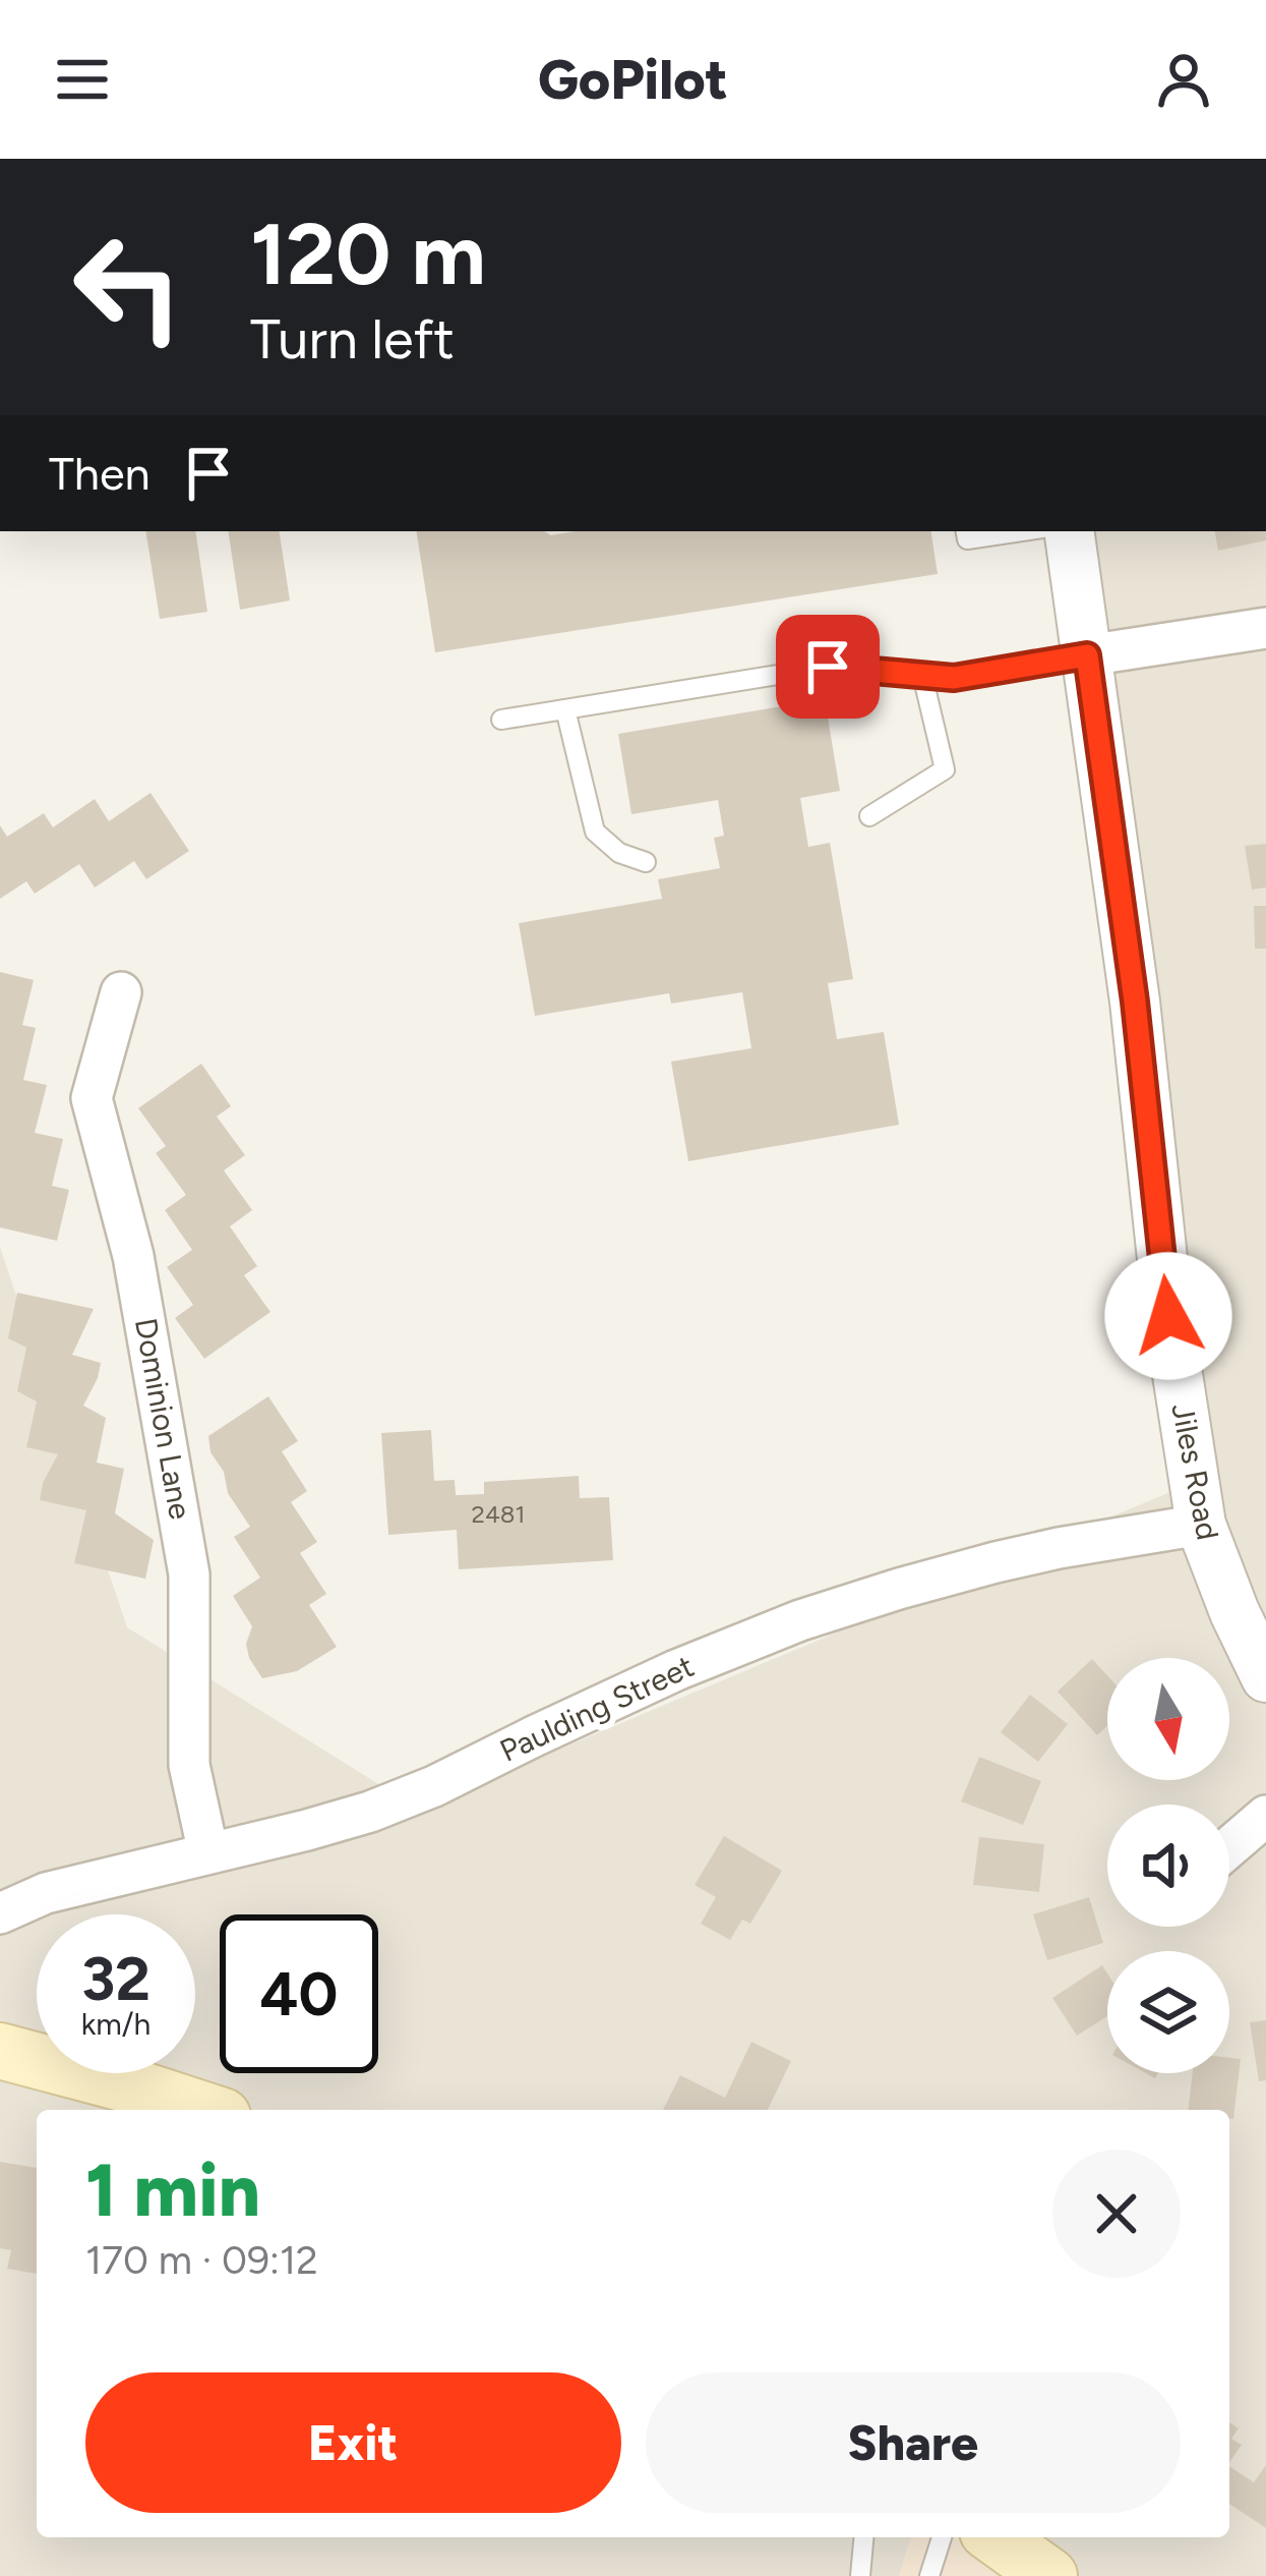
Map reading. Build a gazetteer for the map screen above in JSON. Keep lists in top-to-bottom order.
{
  "streets": {
    "street": ["Dominion Lane", "Jiles Road", "Paulding Street"]
  },
  "crossings": [
    ["Dominion Lane", "Paulding Street"],
    ["Jiles Road", "Paulding Street"]
  ],
  "house_numbers": ["2481"],
  "north": "bottom",
  "page": {
    "header": "GoPilot",
    "turn": ["120 m", "Turn left"],
    "then": "Then",
    "speed": "32 km/h",
    "limit": "40",
    "heading": ["1 min", "170 m · 09:12"],
    "buttons": ["Exit", "Share"]
  }
}
